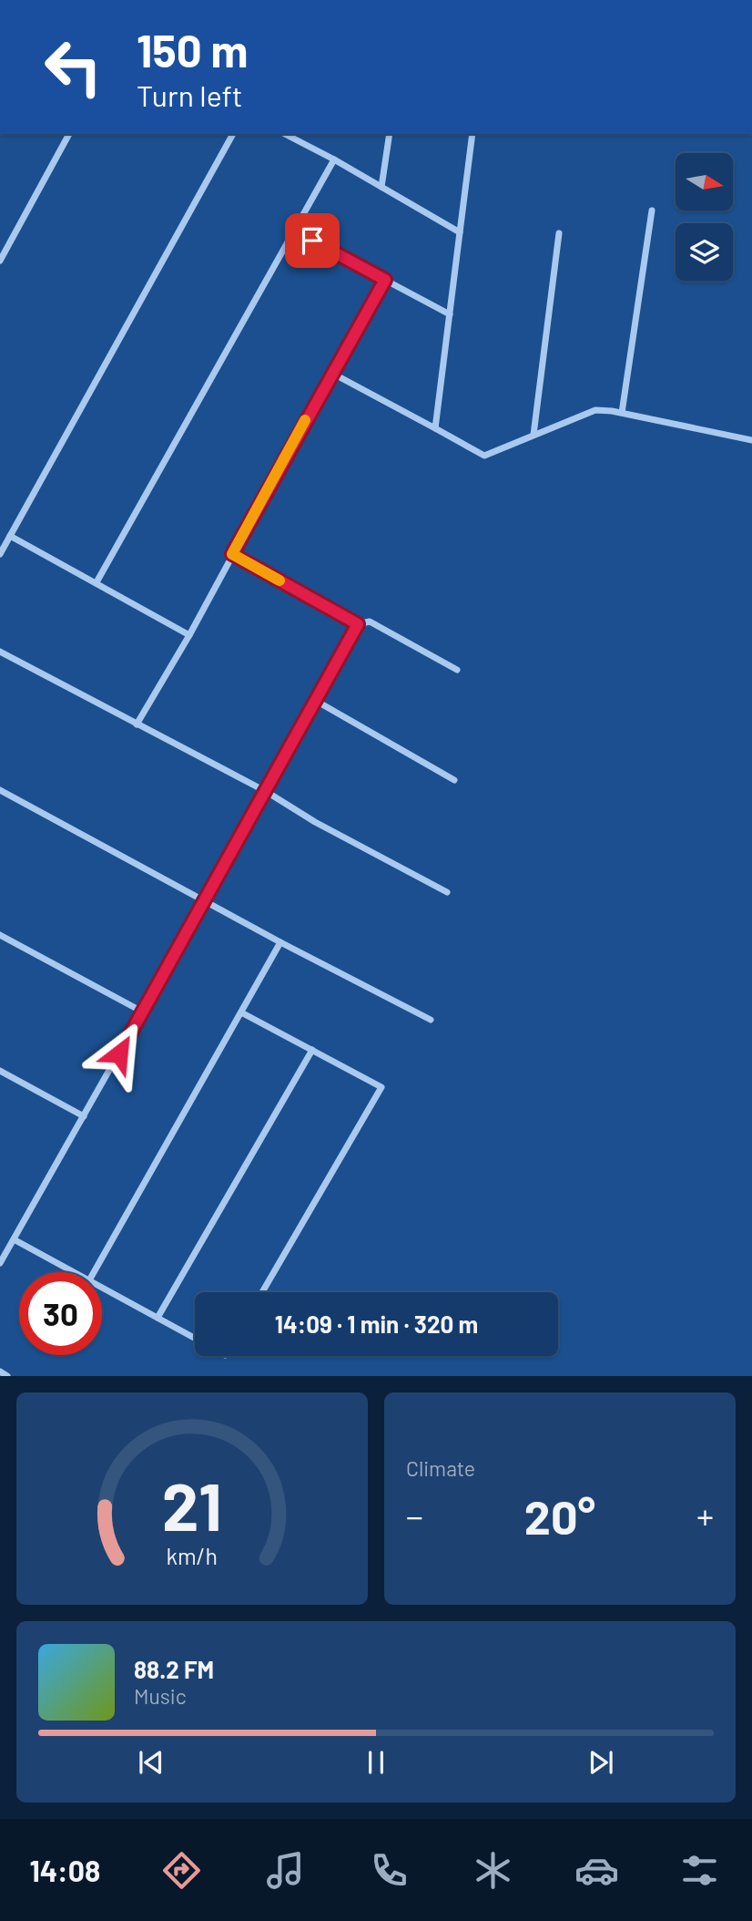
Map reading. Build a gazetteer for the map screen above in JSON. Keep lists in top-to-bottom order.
{
  "north": "right",
  "page": {
    "turn": ["150 m", "Turn left"],
    "limit": "30",
    "trip": "14:09 · 1 min · 320 m",
    "tile": "Climate",
    "heat": ["−", "20°", "+"],
    "song": ["88.2 FM", "Music"],
    "tabs": "14:08",
    "gauge": ["21", "km/h"]
  }
}
